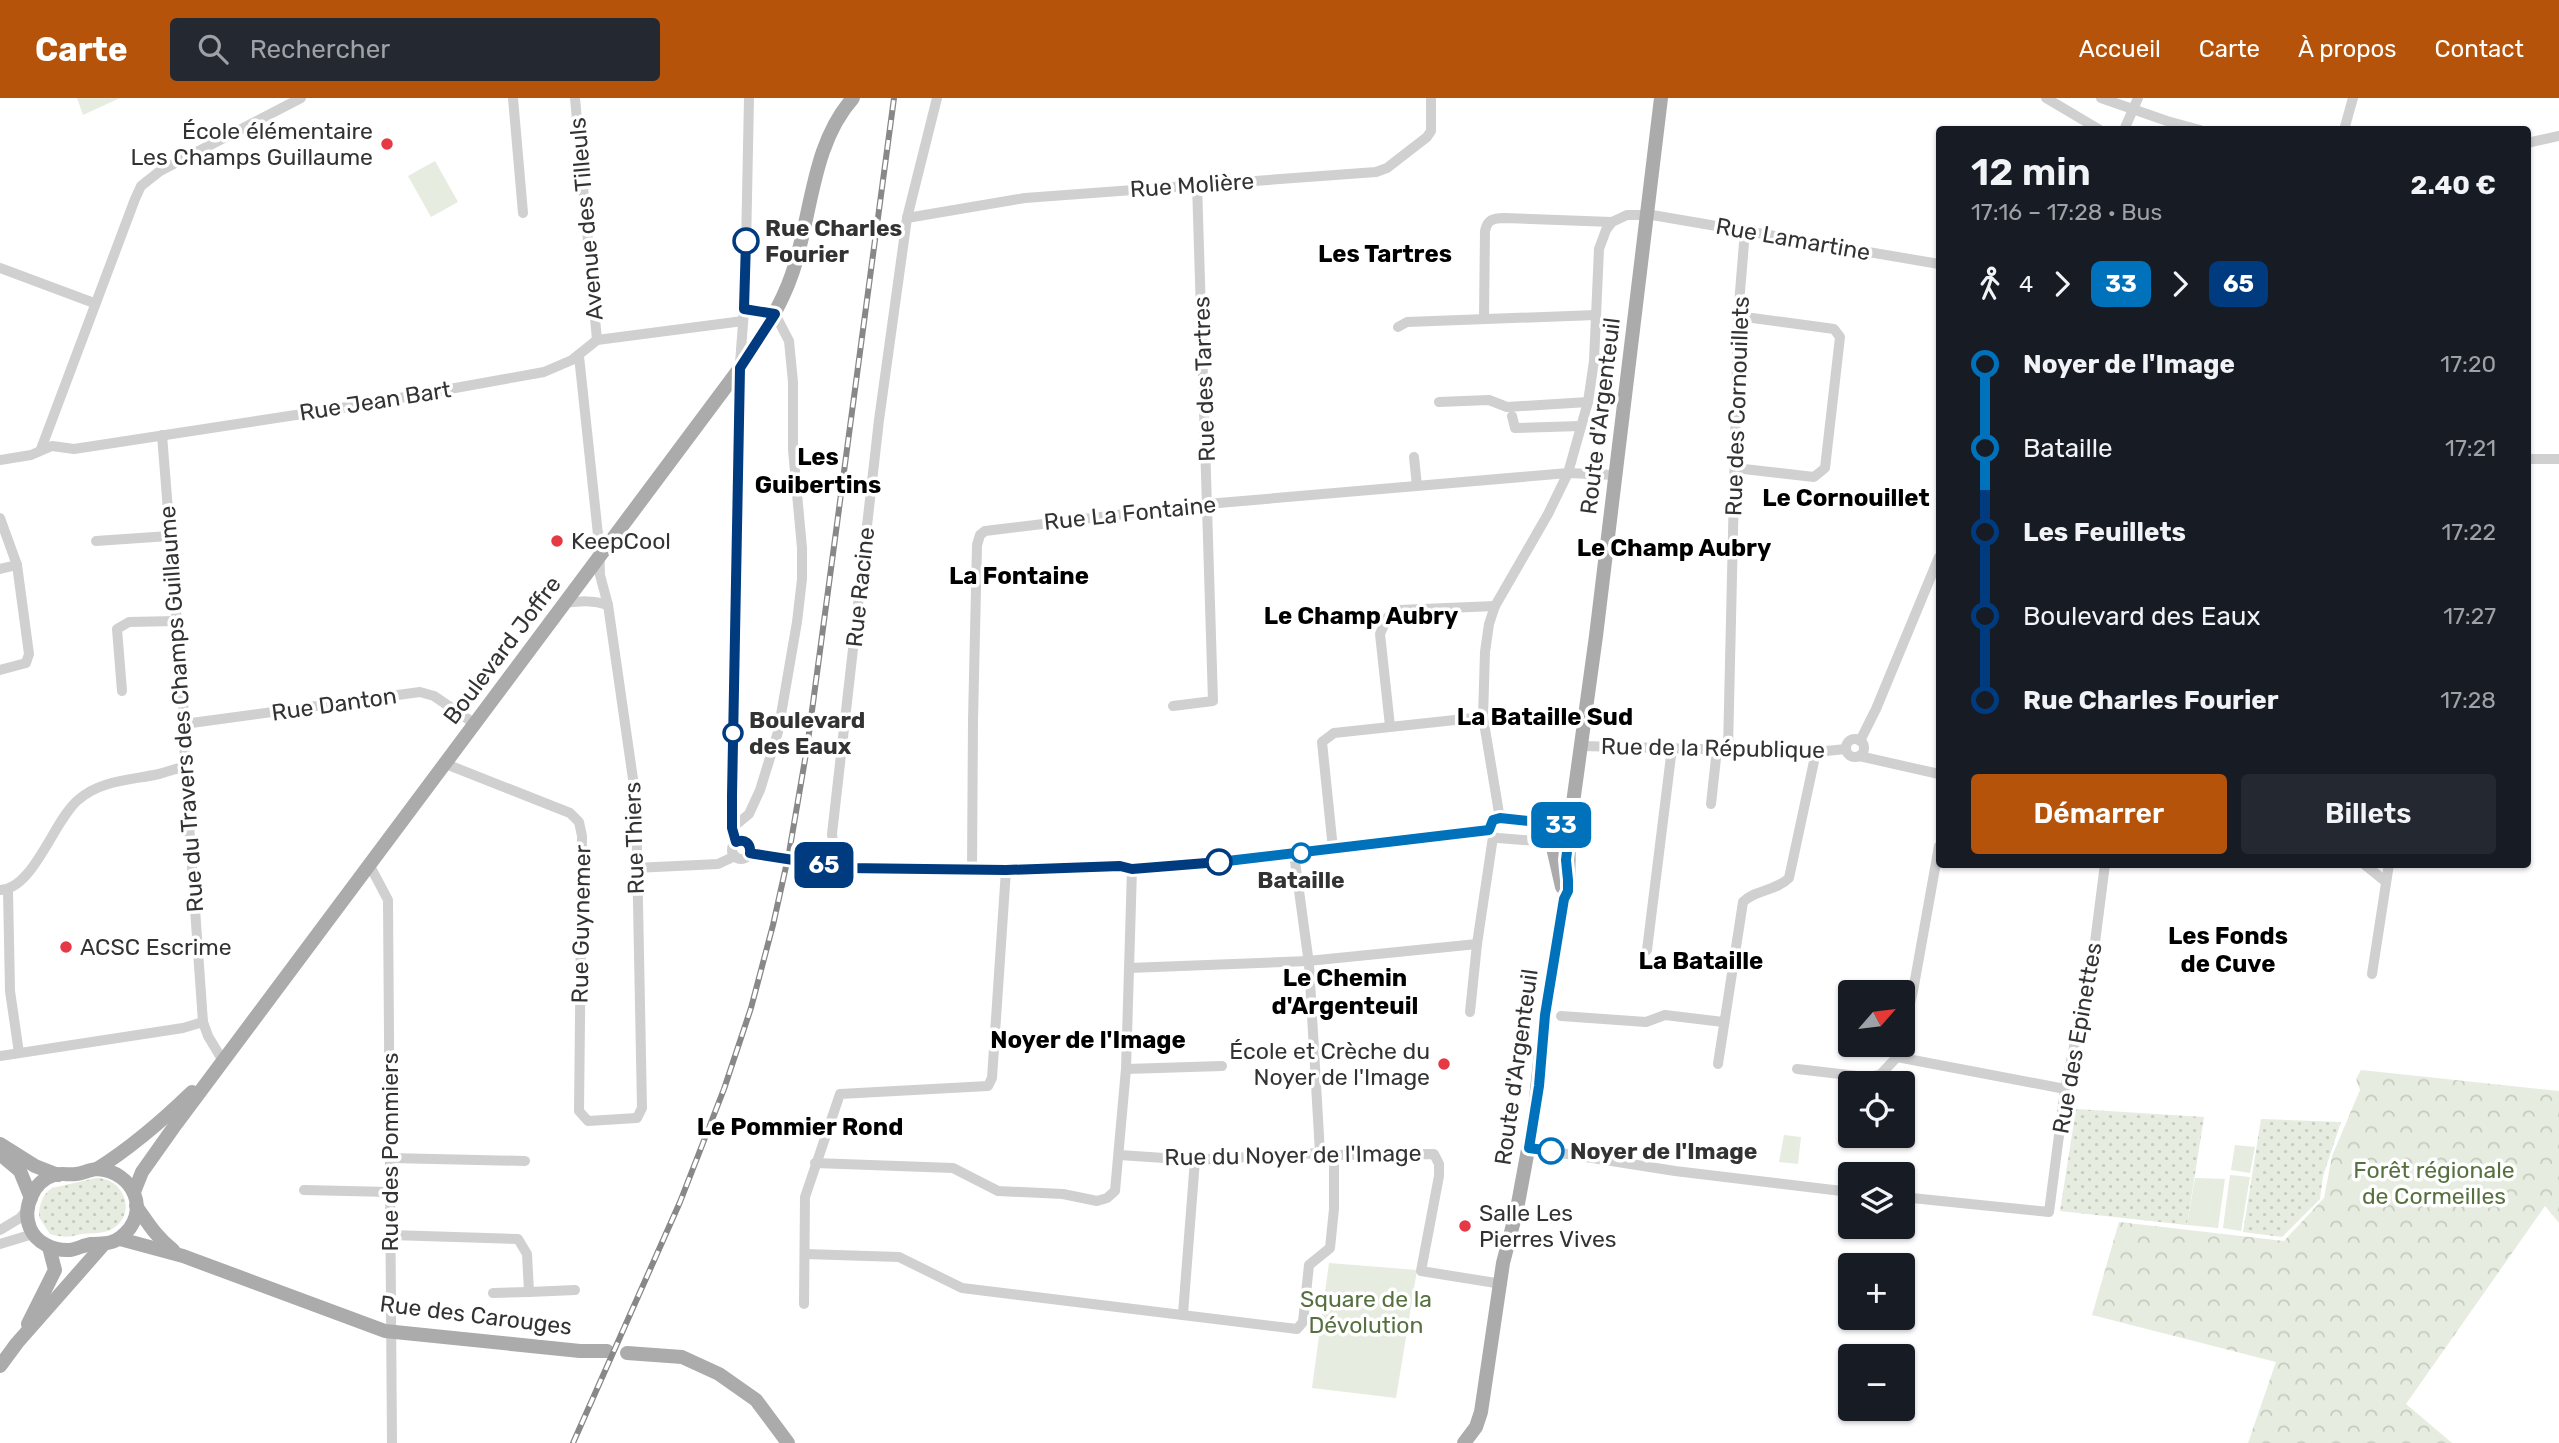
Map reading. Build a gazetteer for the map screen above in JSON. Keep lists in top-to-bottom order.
{
  "streets": {
    "main road": ["Route d'Argenteuil", "Boulevard Joffre", "Rue des Carouges"],
    "street": [
      "Rue Molière",
      "Avenue des Tilleuls",
      "Rue Lamartine",
      "Rue des Tartres",
      "Rue Jean Bart",
      "Rue des Cornouillets",
      "Rue La Fontaine",
      "Rue Racine",
      "Rue Danton",
      "Rue du Travers des Champs Guillaume",
      "Rue de la République",
      "Rue Thiers",
      "Rue Guynemer",
      "Rue des Epinettes",
      "Rue des Pommiers",
      "Rue du Noyer de l'Image"
    ]
  },
  "crossings": [
    ["Rue Molière", "Rue des Tartres"],
    ["Rue Molière", "Rue Racine"],
    ["Avenue des Tilleuls", "Rue Jean Bart"],
    ["Rue Lamartine", "Rue des Cornouillets"],
    ["Rue Lamartine", "Route d'Argenteuil"],
    ["Rue des Tartres", "Rue La Fontaine"],
    ["Rue Jean Bart", "Rue du Travers des Champs Guillaume"],
    ["Rue Jean Bart", "Rue Thiers"],
    ["Rue des Cornouillets", "Rue de la République"],
    ["Route d'Argenteuil", "Rue La Fontaine"],
    ["Route d'Argenteuil", "Rue de la République"],
    ["Route d'Argenteuil", "Rue du Noyer de l'Image"],
    ["Boulevard Joffre", "Rue Danton"],
    ["Boulevard Joffre", "Rue du Travers des Champs Guillaume"],
    ["Boulevard Joffre", "Rue Thiers"],
    ["Boulevard Joffre", "Rue Guynemer"],
    ["Boulevard Joffre", "Rue des Pommiers"],
    ["Boulevard Joffre", "Rue des Carouges"],
    ["Rue Danton", "Rue du Travers des Champs Guillaume"],
    ["Rue Thiers", "Rue Guynemer"],
    ["Rue des Pommiers", "Rue des Carouges"]
  ],
  "districts": [
    "Les Tartres",
    "Les Guibertins",
    "Le Cornouillet",
    "Le Champ Aubry",
    "La Fontaine",
    "Le Champ Aubry",
    "La Bataille Sud",
    "Les Fonds de Cuve",
    "La Bataille",
    "Le Chemin d'Argenteuil",
    "Noyer de l'Image",
    "Le Pommier Rond"
  ],
  "parks": ["Forêt régionale de Cormeilles", "Square de la Dévolution"],
  "places": [
    "École élémentaire Les Champs Guillaume",
    "Rue Charles Fourier",
    "KeepCool",
    "Boulevard des Eaux",
    "Bataille",
    "ACSC Escrime",
    "École et Crèche du Noyer de l'Image",
    "Noyer de l'Image",
    "Salle Les Pierres Vives"
  ],
  "lines": ["bus line 65", "bus line 33"],
  "north": "top right",
  "page": {
    "header": "Carte",
    "search": "Rechercher",
    "nav": [
      "Accueil",
      "Carte",
      "À propos",
      "Contact"
    ],
    "on_map": ["33", "65"],
    "heading": ["12 min", "17:16 – 17:28 · Bus", "2.40 €"],
    "legs": ["4", "33", "65"],
    "list": [
      {
        "name": "Noyer de l'Image",
        "value": "17:20"
      },
      {
        "name": "Bataille",
        "value": "17:21"
      },
      {
        "name": "Les Feuillets",
        "value": "17:22"
      },
      {
        "name": "Boulevard des Eaux",
        "value": "17:27"
      },
      {
        "name": "Rue Charles Fourier",
        "value": "17:28"
      }
    ],
    "buttons": ["Démarrer", "Billets"],
    "map_buttons": ["+", "−"]
  }
}
